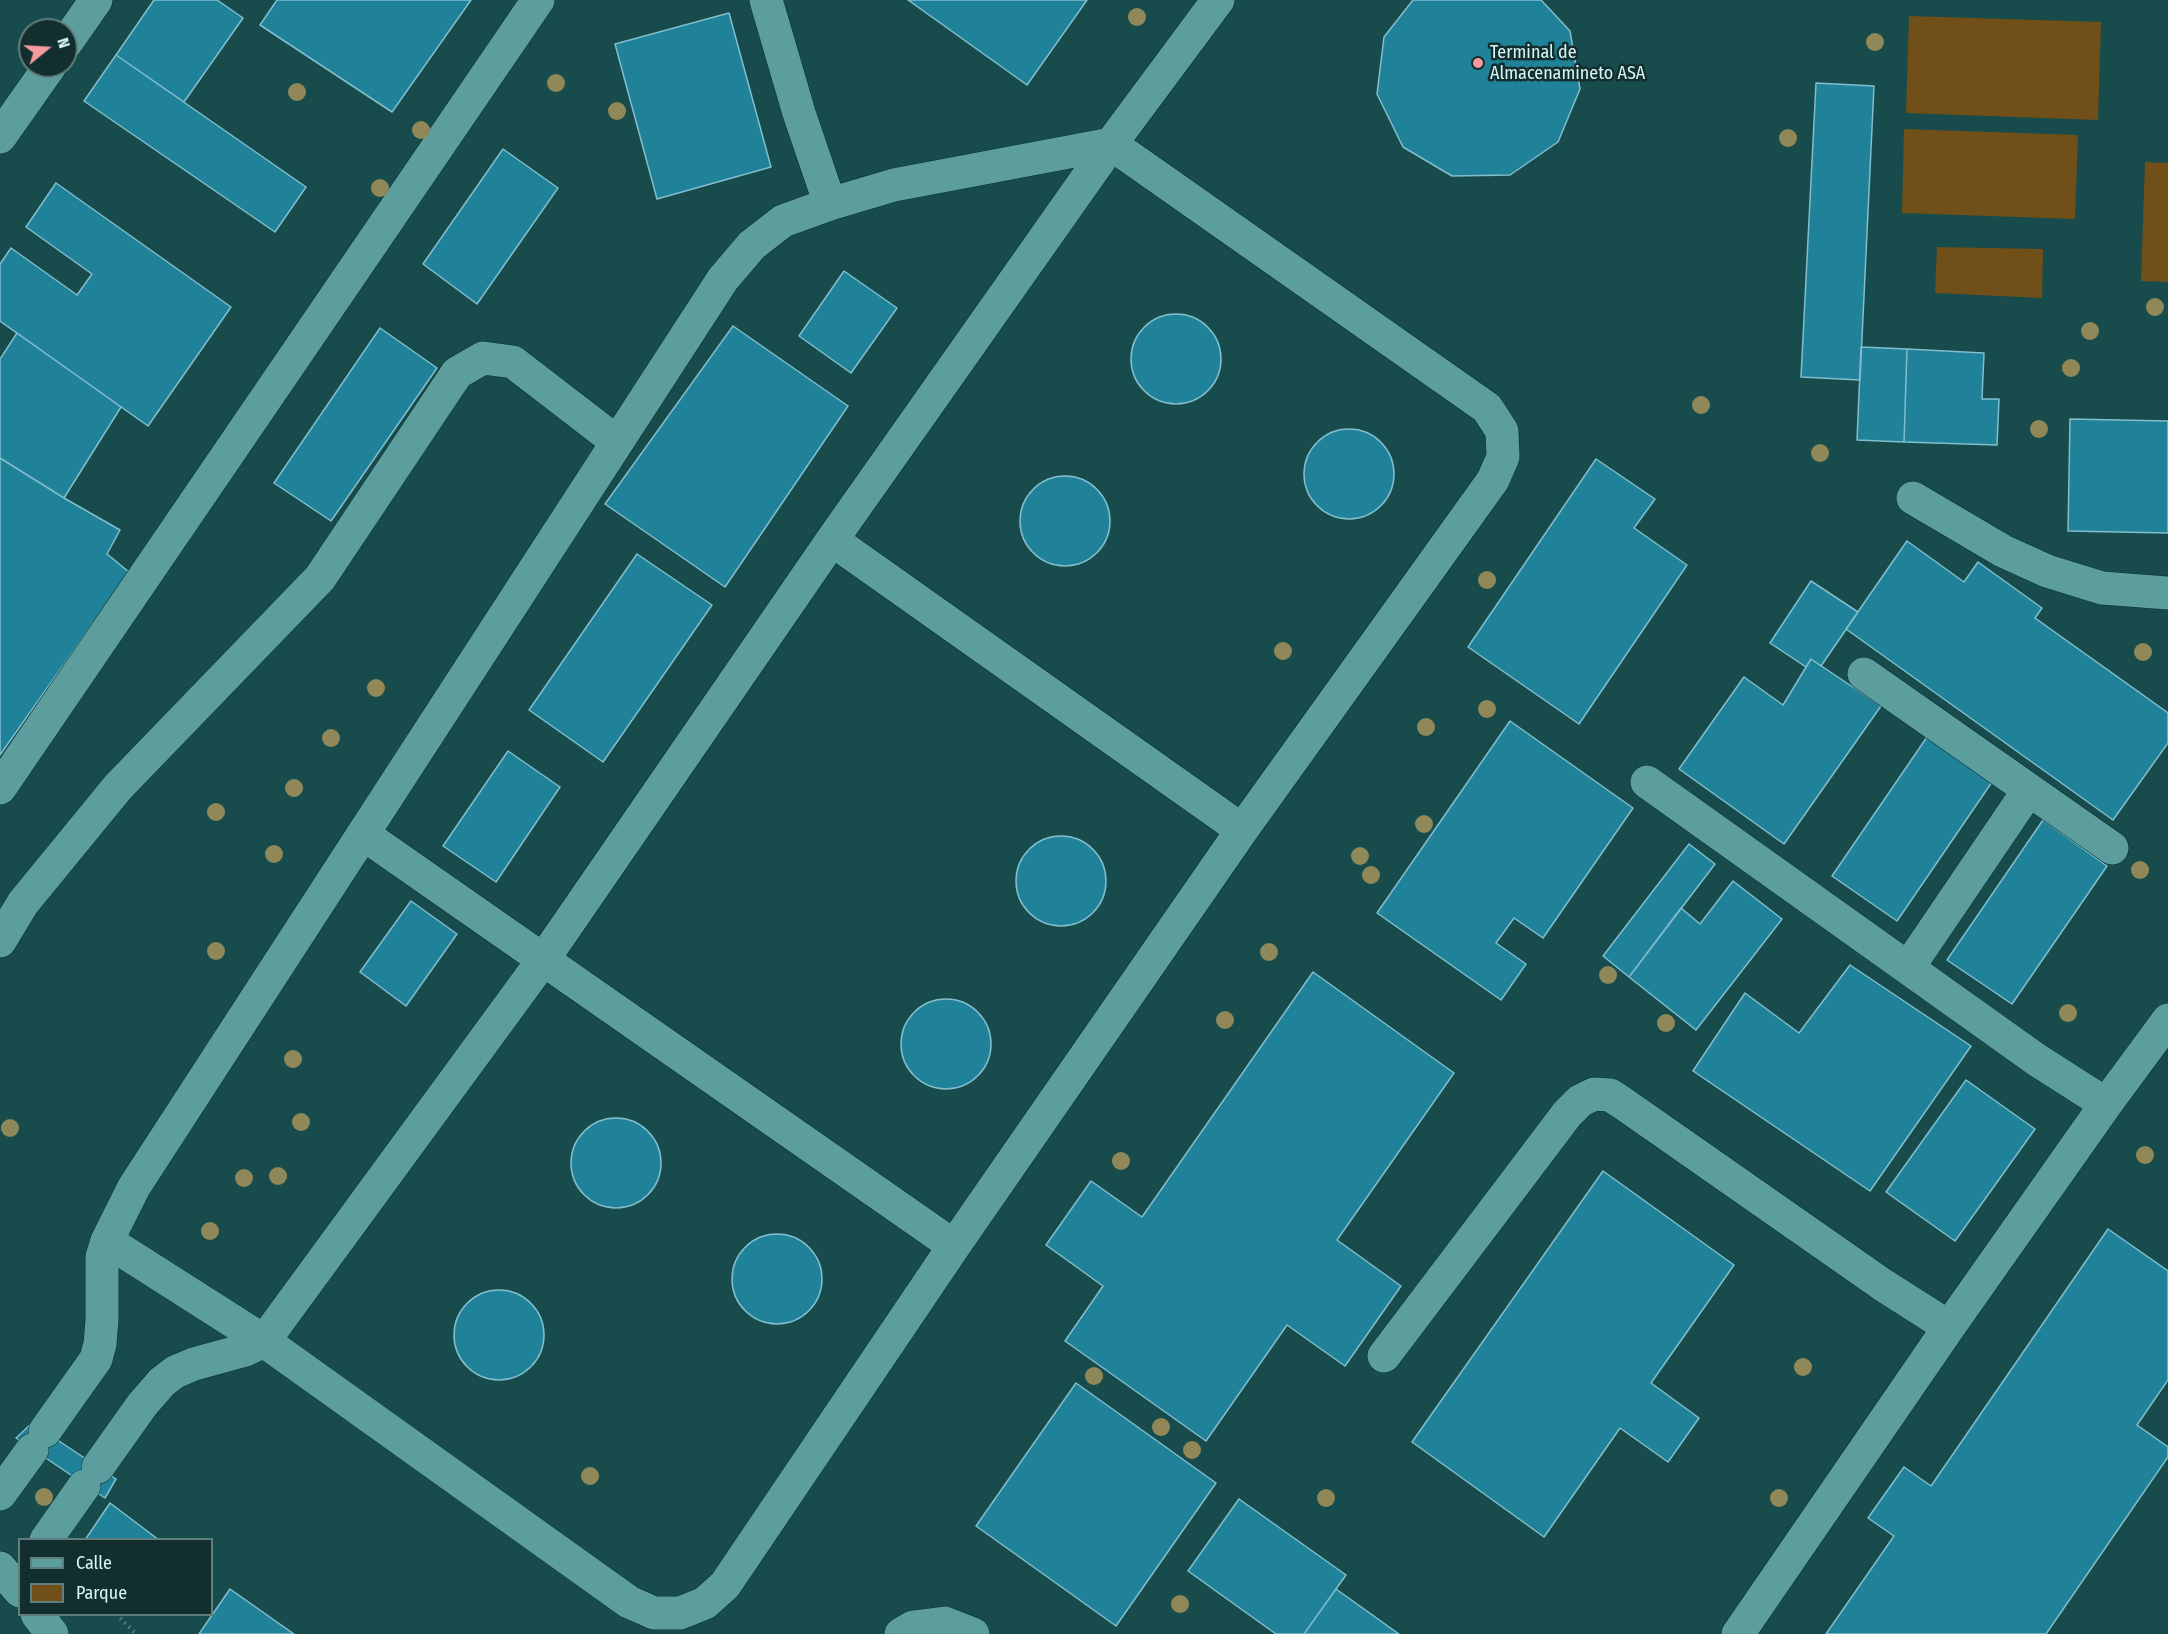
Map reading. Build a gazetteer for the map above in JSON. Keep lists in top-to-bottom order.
{
  "places": ["Terminal de Almacenamineto ASA"],
  "legend": ["Calle", "Parque"],
  "north": "right"
}
